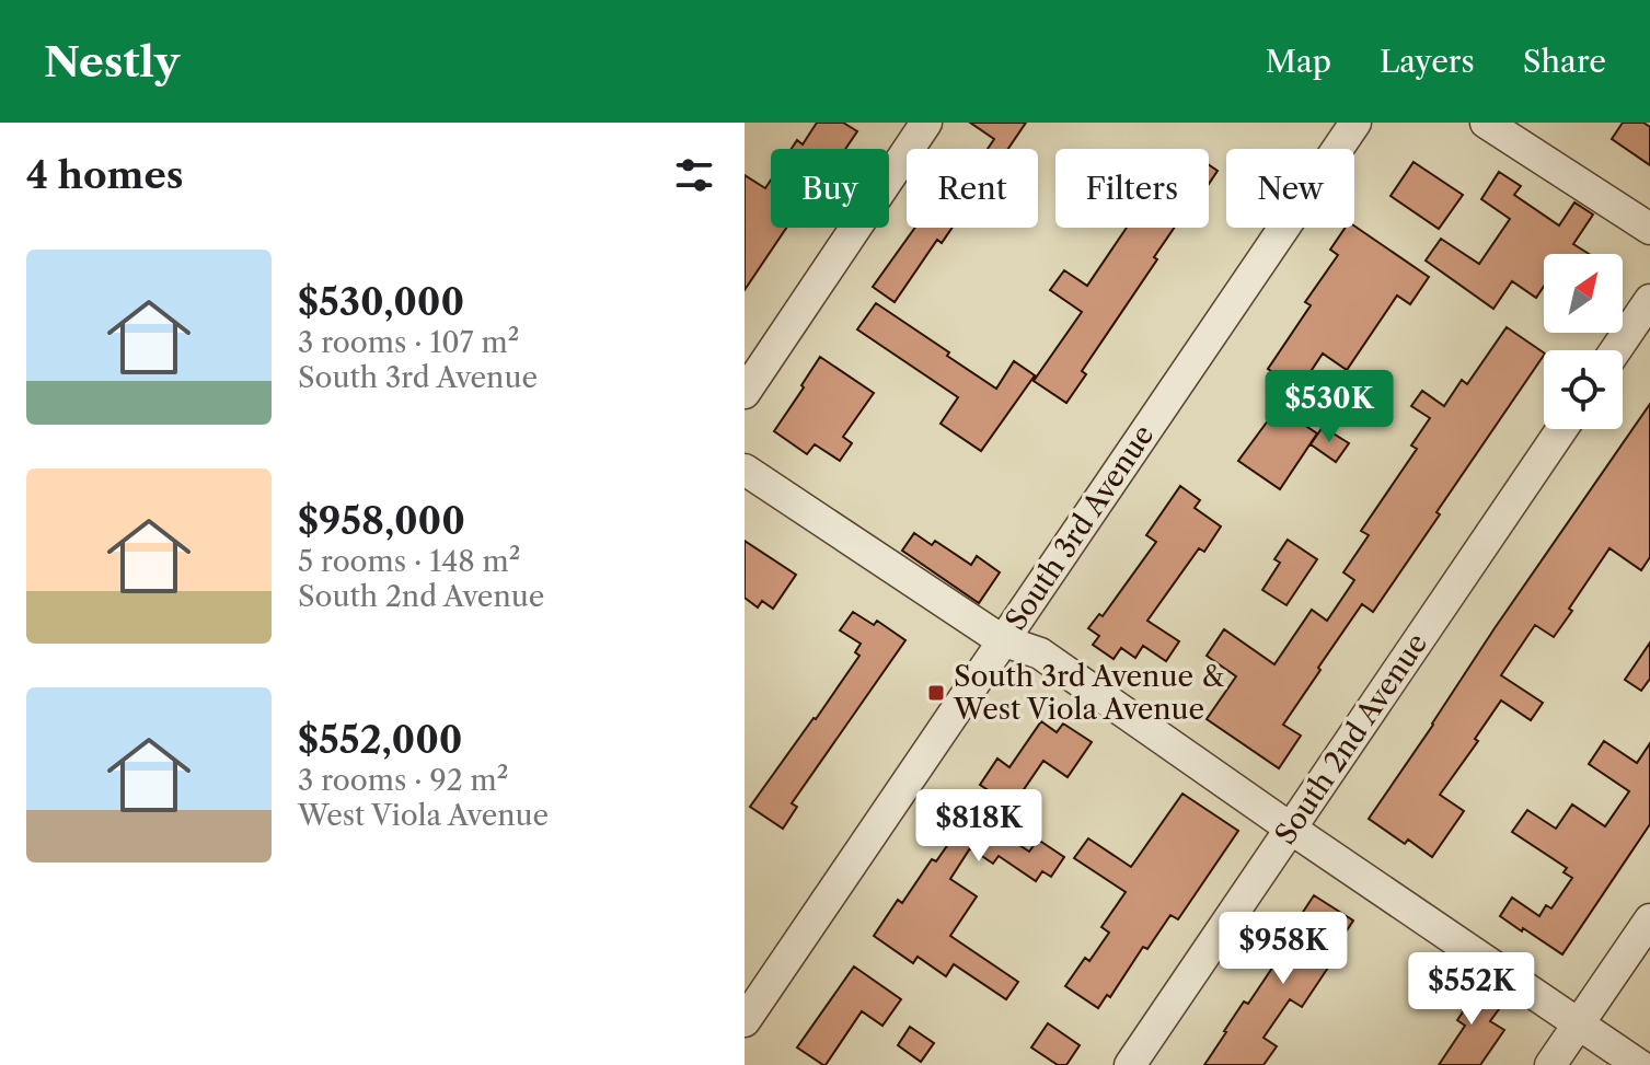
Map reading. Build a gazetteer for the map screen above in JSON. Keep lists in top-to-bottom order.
{
  "streets": {
    "street": ["South 3rd Avenue", "South 2nd Avenue"]
  },
  "places": {
    "transit": ["South 3rd Avenue & West Viola Avenue"]
  },
  "north": "top right",
  "page": {
    "header": "Nestly",
    "nav": ["Map", "Layers", "Share"],
    "heading": "4 homes",
    "chip": [
      "Buy",
      "Rent",
      "Filters",
      "New"
    ],
    "list": [
      {
        "name": "$530,000",
        "note": "3 rooms · 107 m² · South 3rd Avenue"
      },
      {
        "name": "$958,000",
        "note": "5 rooms · 148 m² · South 2nd Avenue"
      },
      {
        "name": "$552,000",
        "note": "3 rooms · 92 m² · West Viola Avenue"
      }
    ],
    "price": [
      "$530K",
      "$818K",
      "$958K",
      "$552K"
    ]
  }
}
